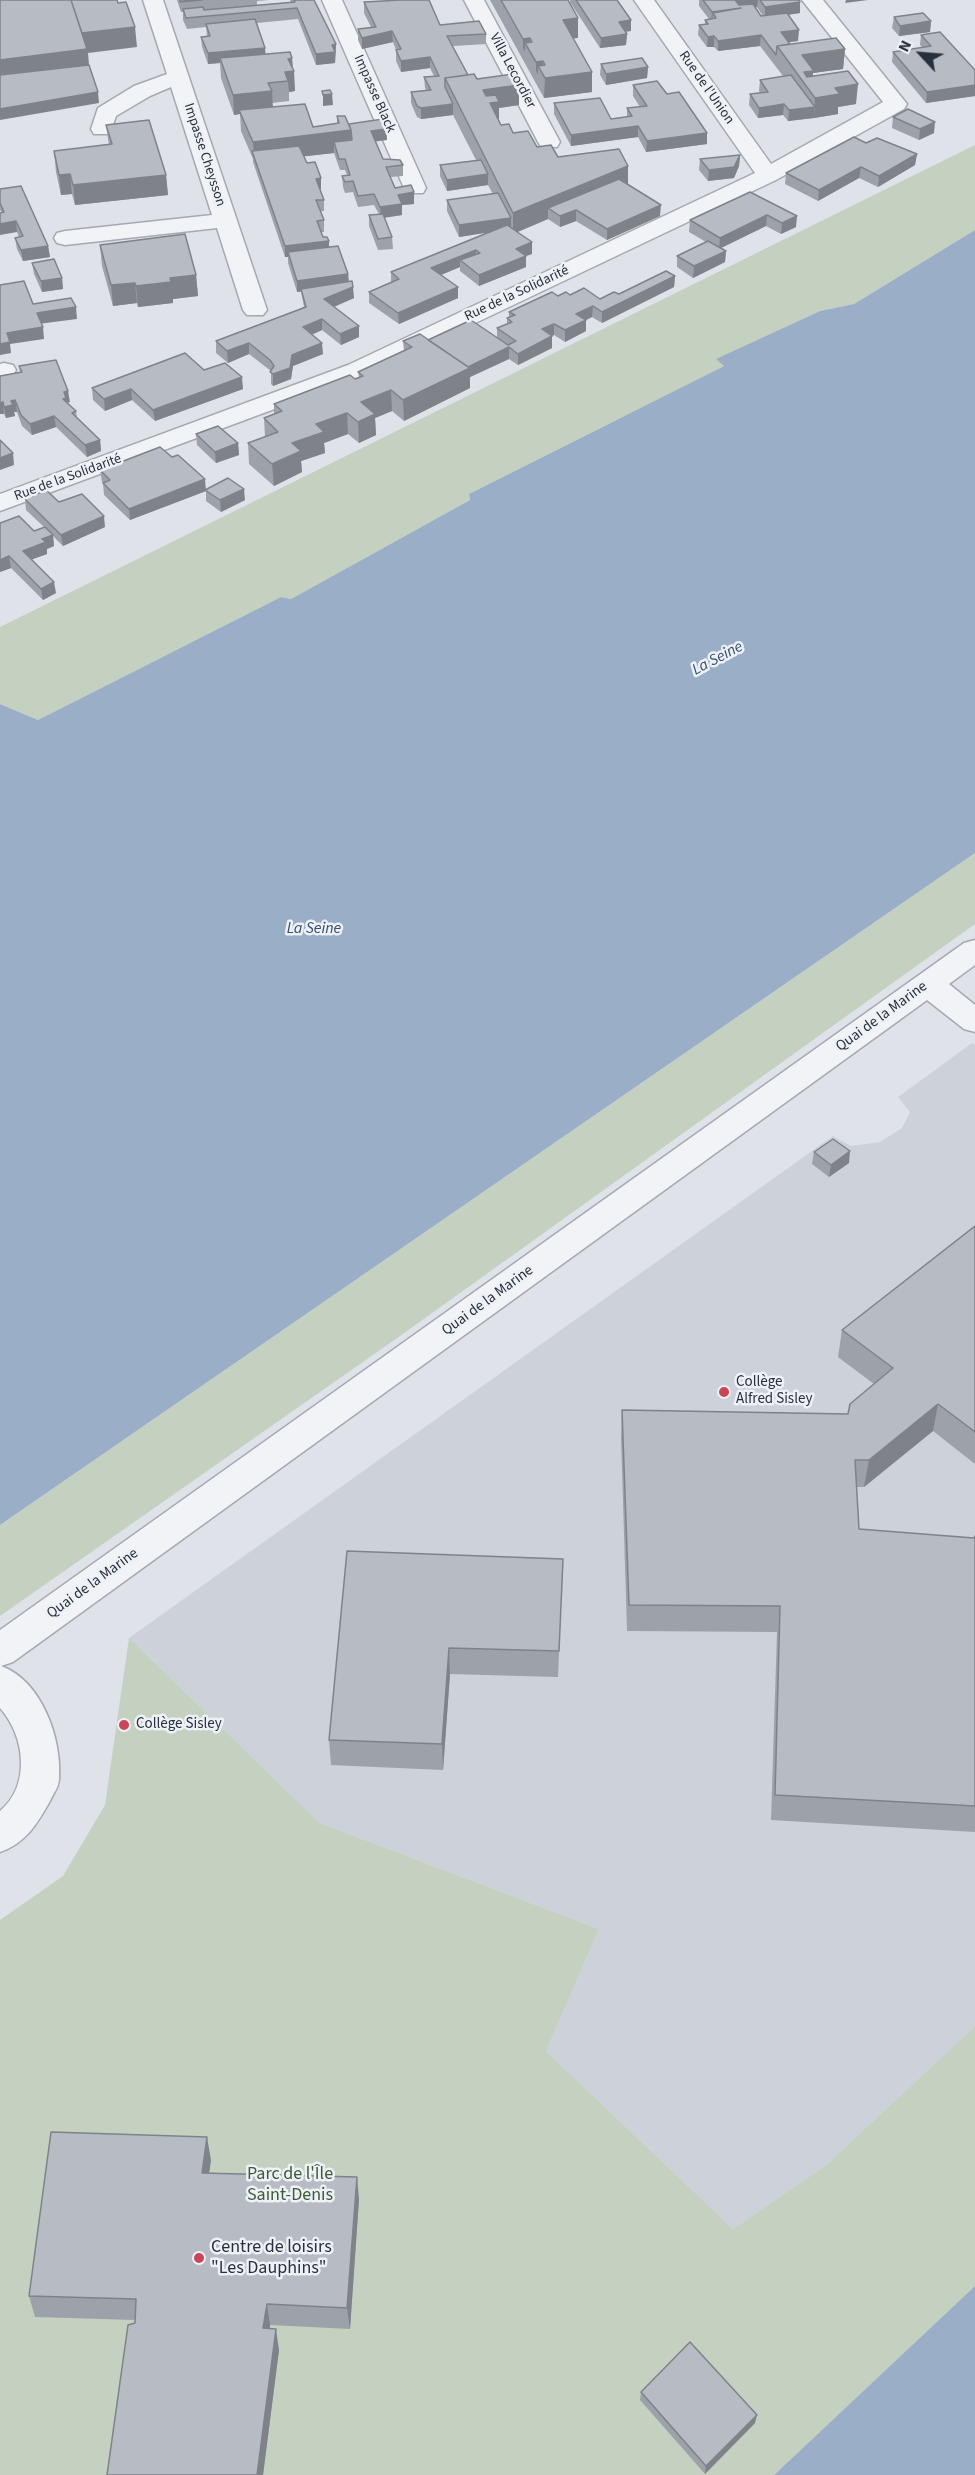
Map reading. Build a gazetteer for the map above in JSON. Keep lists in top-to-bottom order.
{
  "streets": {
    "street": [
      "Villa Lecordier",
      "Rue de l'Union",
      "Impasse Black",
      "Impasse Cheysson",
      "Rue de la Solidarité",
      "Quai de la Marine"
    ]
  },
  "crossings": [
    ["Rue de l'Union", "Rue de la Solidarité"]
  ],
  "water": ["La Seine"],
  "parks": ["Parc de l'Île Saint-Denis"],
  "places": ["Collège Alfred Sisley", "Collège Sisley", "Centre de loisirs \"Les Dauphins\""],
  "north": "top left"
}
